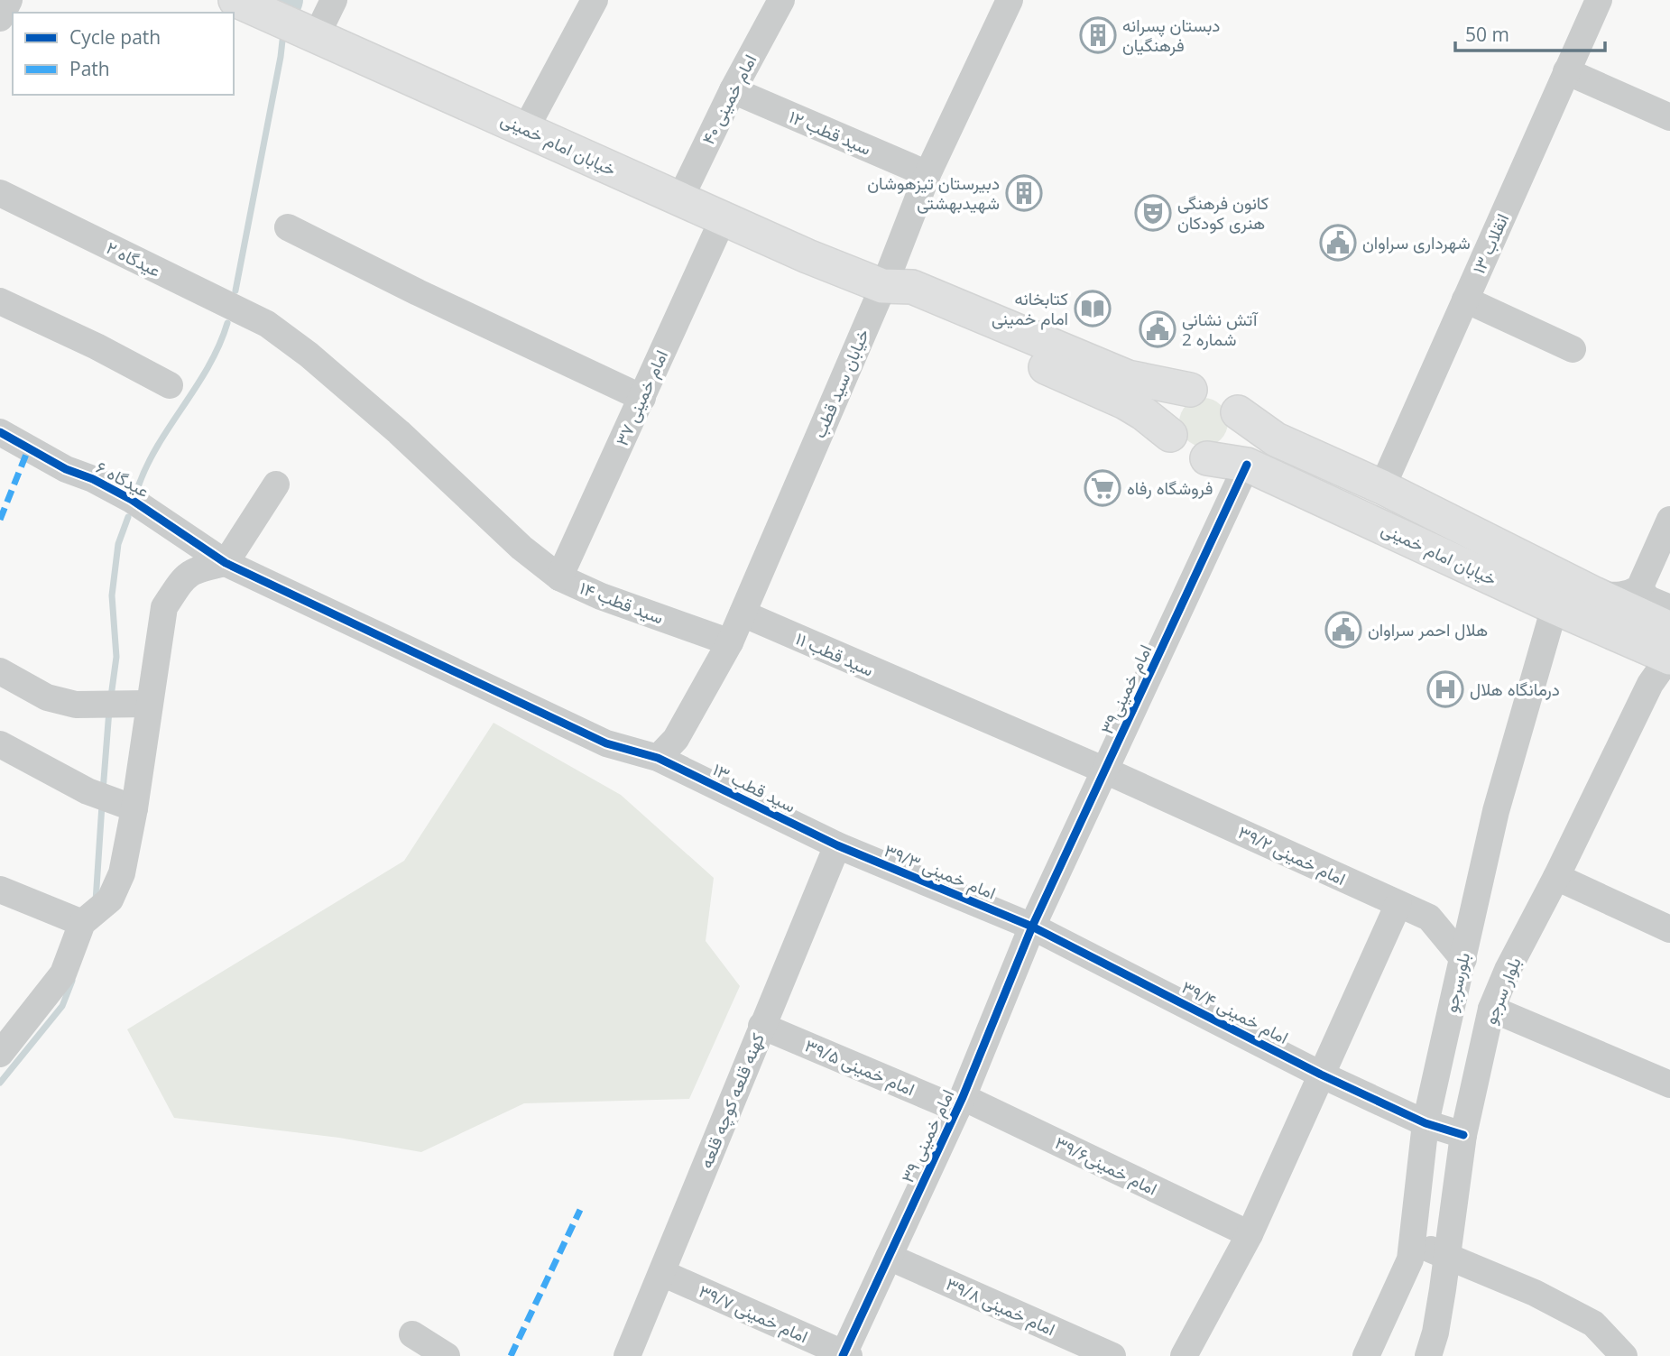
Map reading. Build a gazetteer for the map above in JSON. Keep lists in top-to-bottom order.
{
  "streets": {
    "main road": ["خیابان امام خمینی"],
    "street": [
      "امام خمینی ۴۰",
      "سید قطب ۱۲",
      "انقلاب ۱۳",
      "عیدگاه ۲",
      "خیابان سید قطب",
      "امام خمینی ۳۷",
      "عیدگاه ۶",
      "سید قطب ۱۴",
      "سید قطب ۱۱",
      "امام خمینی۳۹",
      "سید قطب ۱۳",
      "امام خمینی ۳۹/۲",
      "امام خمینی ۳۹/۳",
      "بلورسرجو",
      "بلوار سرجو",
      "امام خمینی ۳۹/۴",
      "امام خمینی ۳۹/۵",
      "کهنه قلعه کوچه قلعه",
      "امام خمینی ۳۹",
      "امام خمینی۳۹/۶",
      "امام خمینی ۳۹/۸",
      "امام خمینی ۳۹/۷"
    ]
  },
  "crossings": [
    ["امام خمینی ۴۰", "سید قطب ۱۲"],
    ["امام خمینی ۴۰", "خیابان امام خمینی"],
    ["سید قطب ۱۲", "خیابان سید قطب"],
    ["خیابان امام خمینی", "انقلاب ۱۳"],
    ["خیابان امام خمینی", "خیابان سید قطب"],
    ["خیابان امام خمینی", "امام خمینی ۳۷"],
    ["خیابان امام خمینی", "امام خمینی۳۹"],
    ["خیابان امام خمینی", "بلورسرجو"],
    ["خیابان امام خمینی", "بلوار سرجو"],
    ["عیدگاه ۲", "سید قطب ۱۴"],
    ["خیابان سید قطب", "عیدگاه ۶"],
    ["خیابان سید قطب", "سید قطب ۱۴"],
    ["خیابان سید قطب", "سید قطب ۱۱"],
    ["خیابان سید قطب", "سید قطب ۱۳"],
    ["امام خمینی ۳۷", "سید قطب ۱۴"],
    ["عیدگاه ۶", "سید قطب ۱۳"],
    ["سید قطب ۱۱", "امام خمینی۳۹"],
    ["سید قطب ۱۱", "امام خمینی ۳۹/۲"],
    ["امام خمینی۳۹", "امام خمینی ۳۹/۲"],
    ["امام خمینی۳۹", "امام خمینی ۳۹/۳"],
    ["امام خمینی۳۹", "امام خمینی ۳۹/۴"],
    ["امام خمینی۳۹", "امام خمینی ۳۹"],
    ["سید قطب ۱۳", "امام خمینی ۳۹/۳"],
    ["سید قطب ۱۳", "کهنه قلعه کوچه قلعه"],
    ["امام خمینی ۳۹/۲", "بلورسرجو"],
    ["امام خمینی ۳۹/۳", "امام خمینی ۳۹/۴"],
    ["امام خمینی ۳۹/۳", "کهنه قلعه کوچه قلعه"],
    ["امام خمینی ۳۹/۳", "امام خمینی ۳۹"],
    ["بلورسرجو", "امام خمینی ۳۹/۴"],
    ["بلوار سرجو", "امام خمینی ۳۹/۴"],
    ["امام خمینی ۳۹/۴", "امام خمینی ۳۹"],
    ["امام خمینی ۳۹/۵", "کهنه قلعه کوچه قلعه"],
    ["امام خمینی ۳۹/۵", "امام خمینی ۳۹"],
    ["امام خمینی ۳۹/۵", "امام خمینی۳۹/۶"],
    ["کهنه قلعه کوچه قلعه", "امام خمینی ۳۹/۷"],
    ["امام خمینی ۳۹", "امام خمینی۳۹/۶"],
    ["امام خمینی ۳۹", "امام خمینی ۳۹/۸"],
    ["امام خمینی ۳۹", "امام خمینی ۳۹/۷"]
  ],
  "places": {
    "building": ["دبستان پسرانه فرهنگیان", "دبیرستان تیزهوشان شهیدبهشتی"],
    "theatre": ["کانون فرهنگی هنری کودکان"],
    "public building": ["شهرداری سراوان", "آتش نشانی شماره 2", "هلال احمر سراوان"],
    "library": ["کتابخانه امام خمینی"],
    "supermarket": ["فروشگاه رفاه"],
    "hospital": ["درمانگاه هلال"]
  },
  "legend": ["Cycle path", "Path"],
  "scale_bar": "50 m"
}
